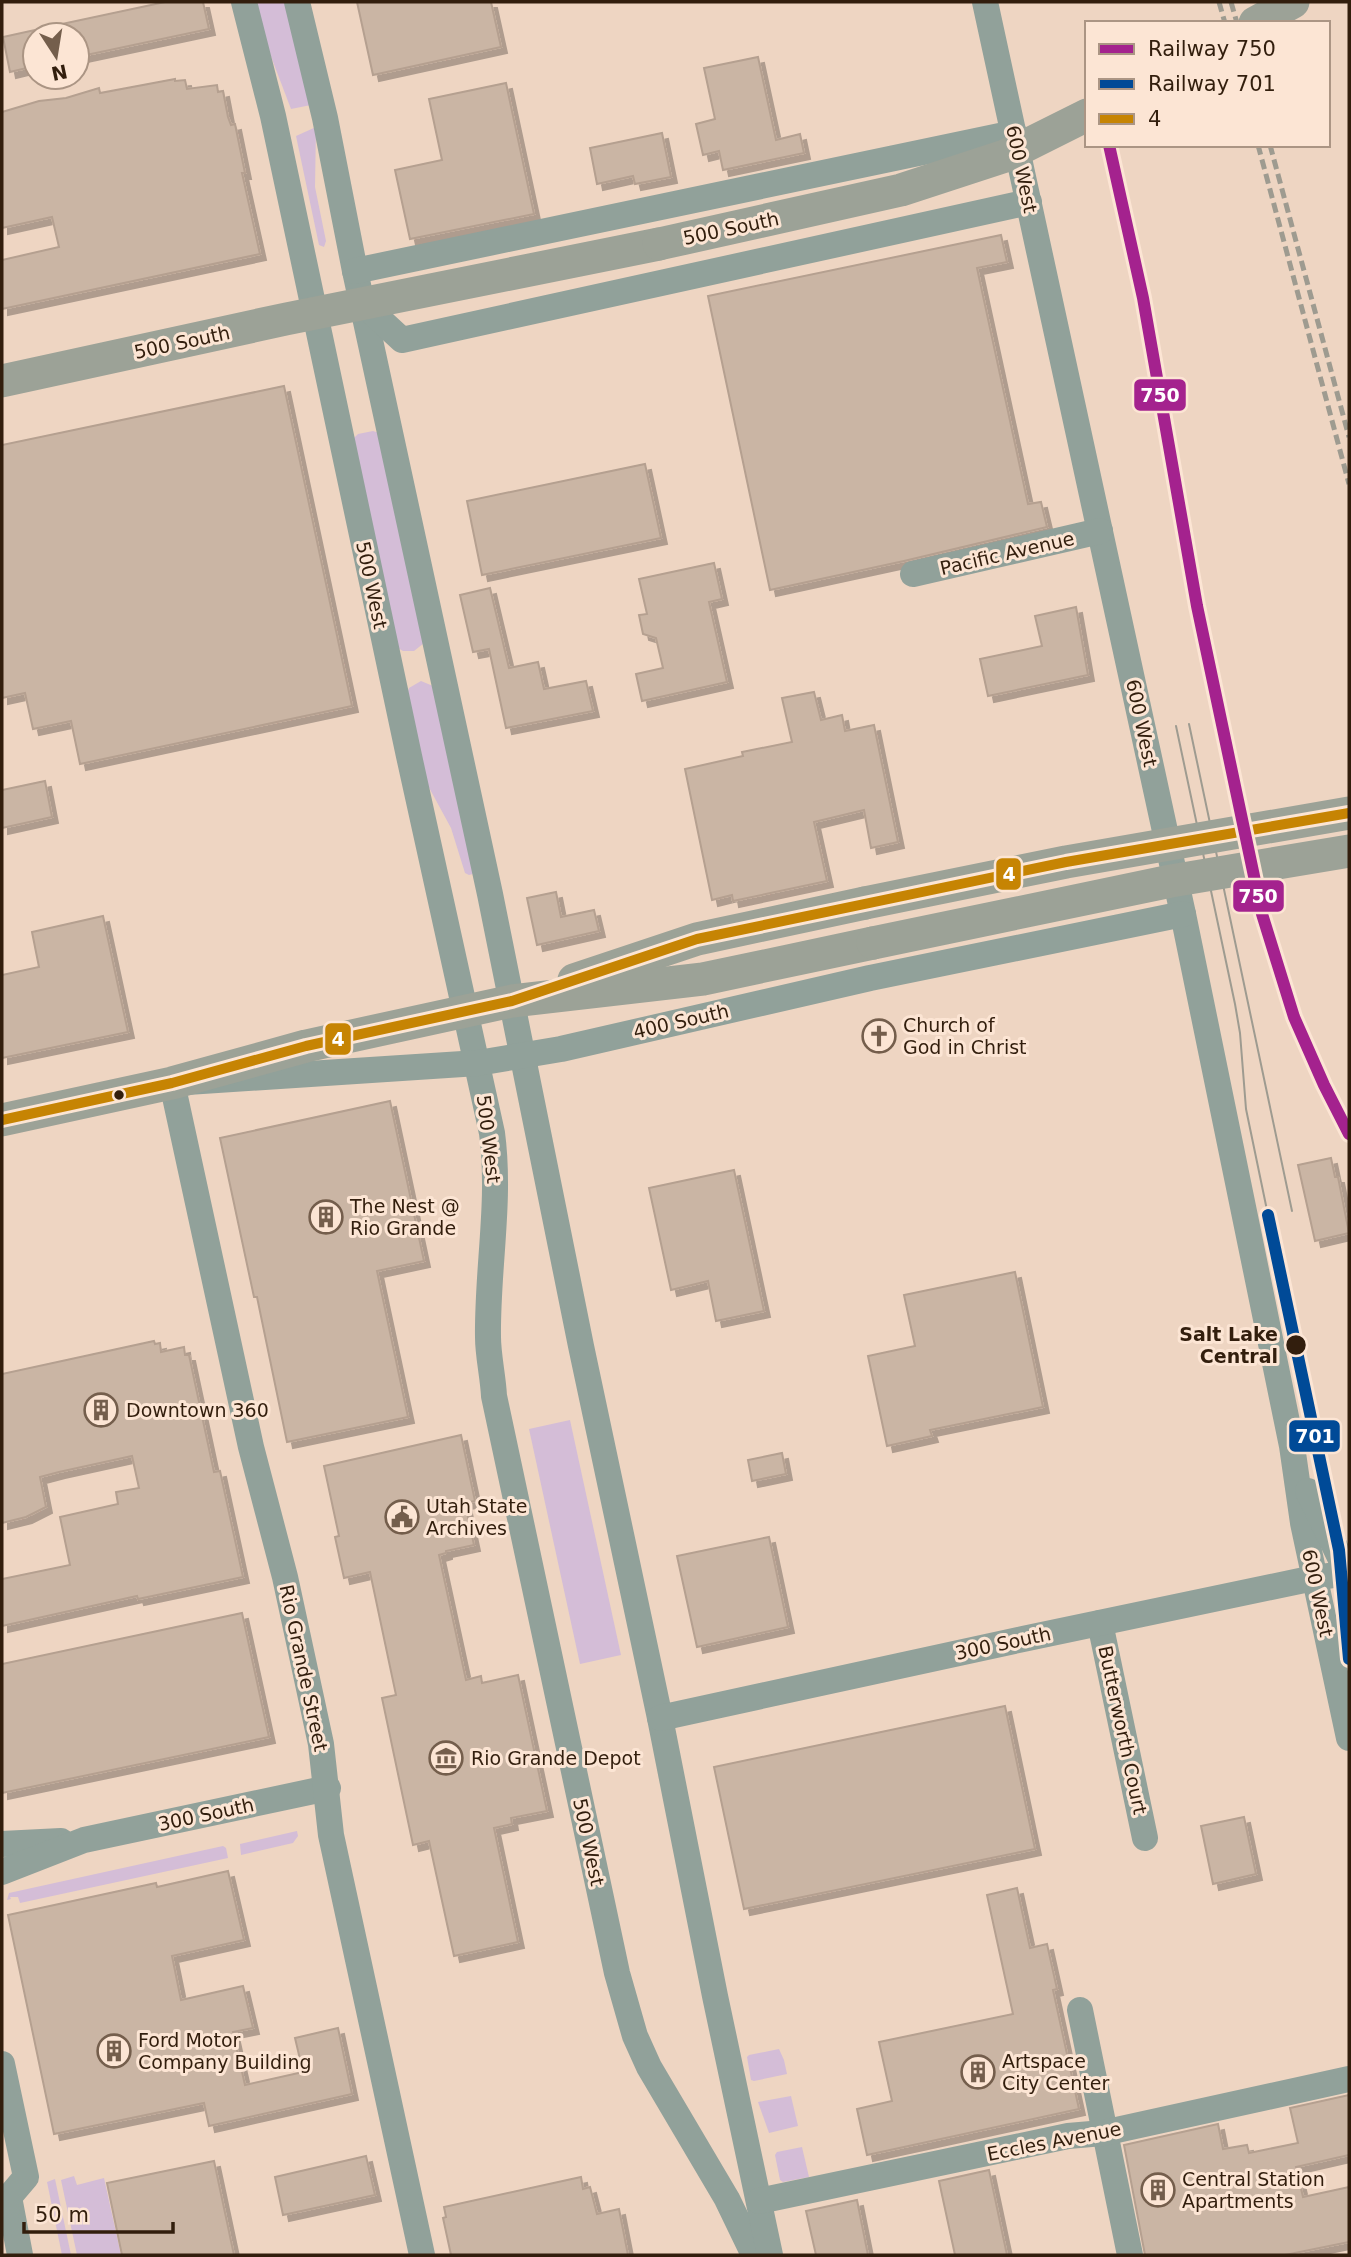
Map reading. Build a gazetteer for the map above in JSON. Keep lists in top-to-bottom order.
{
  "streets": {
    "main road": ["500 South", "400 South"],
    "street": [
      "600 West",
      "Pacific Avenue",
      "500 West",
      "300 South",
      "Rio Grande Street",
      "Butterworth Court",
      "Eccles Avenue"
    ]
  },
  "crossings": [
    ["600 West", "500 South"],
    ["600 West", "Pacific Avenue"],
    ["600 West", "400 South"],
    ["600 West", "300 South"],
    ["500 South", "500 West"],
    ["500 West", "400 South"],
    ["400 South", "Rio Grande Street"],
    ["300 South", "Rio Grande Street"],
    ["300 South", "Butterworth Court"]
  ],
  "places": {
    "church": ["Church of God in Christ"],
    "building": [
      "The Nest @ Rio Grande",
      "Downtown 360",
      "Ford Motor Company Building",
      "Artspace City Center",
      "Central Station Apartments"
    ],
    "other": ["Salt Lake Central"],
    "public building": ["Utah State Archives"],
    "museum": ["Rio Grande Depot"]
  },
  "lines": ["rail line 750", "transit line 4", "rail line 701"],
  "legend": ["Railway 750", "Railway 701", "4"],
  "scale_bar": "50 m",
  "north": "bottom"
}
